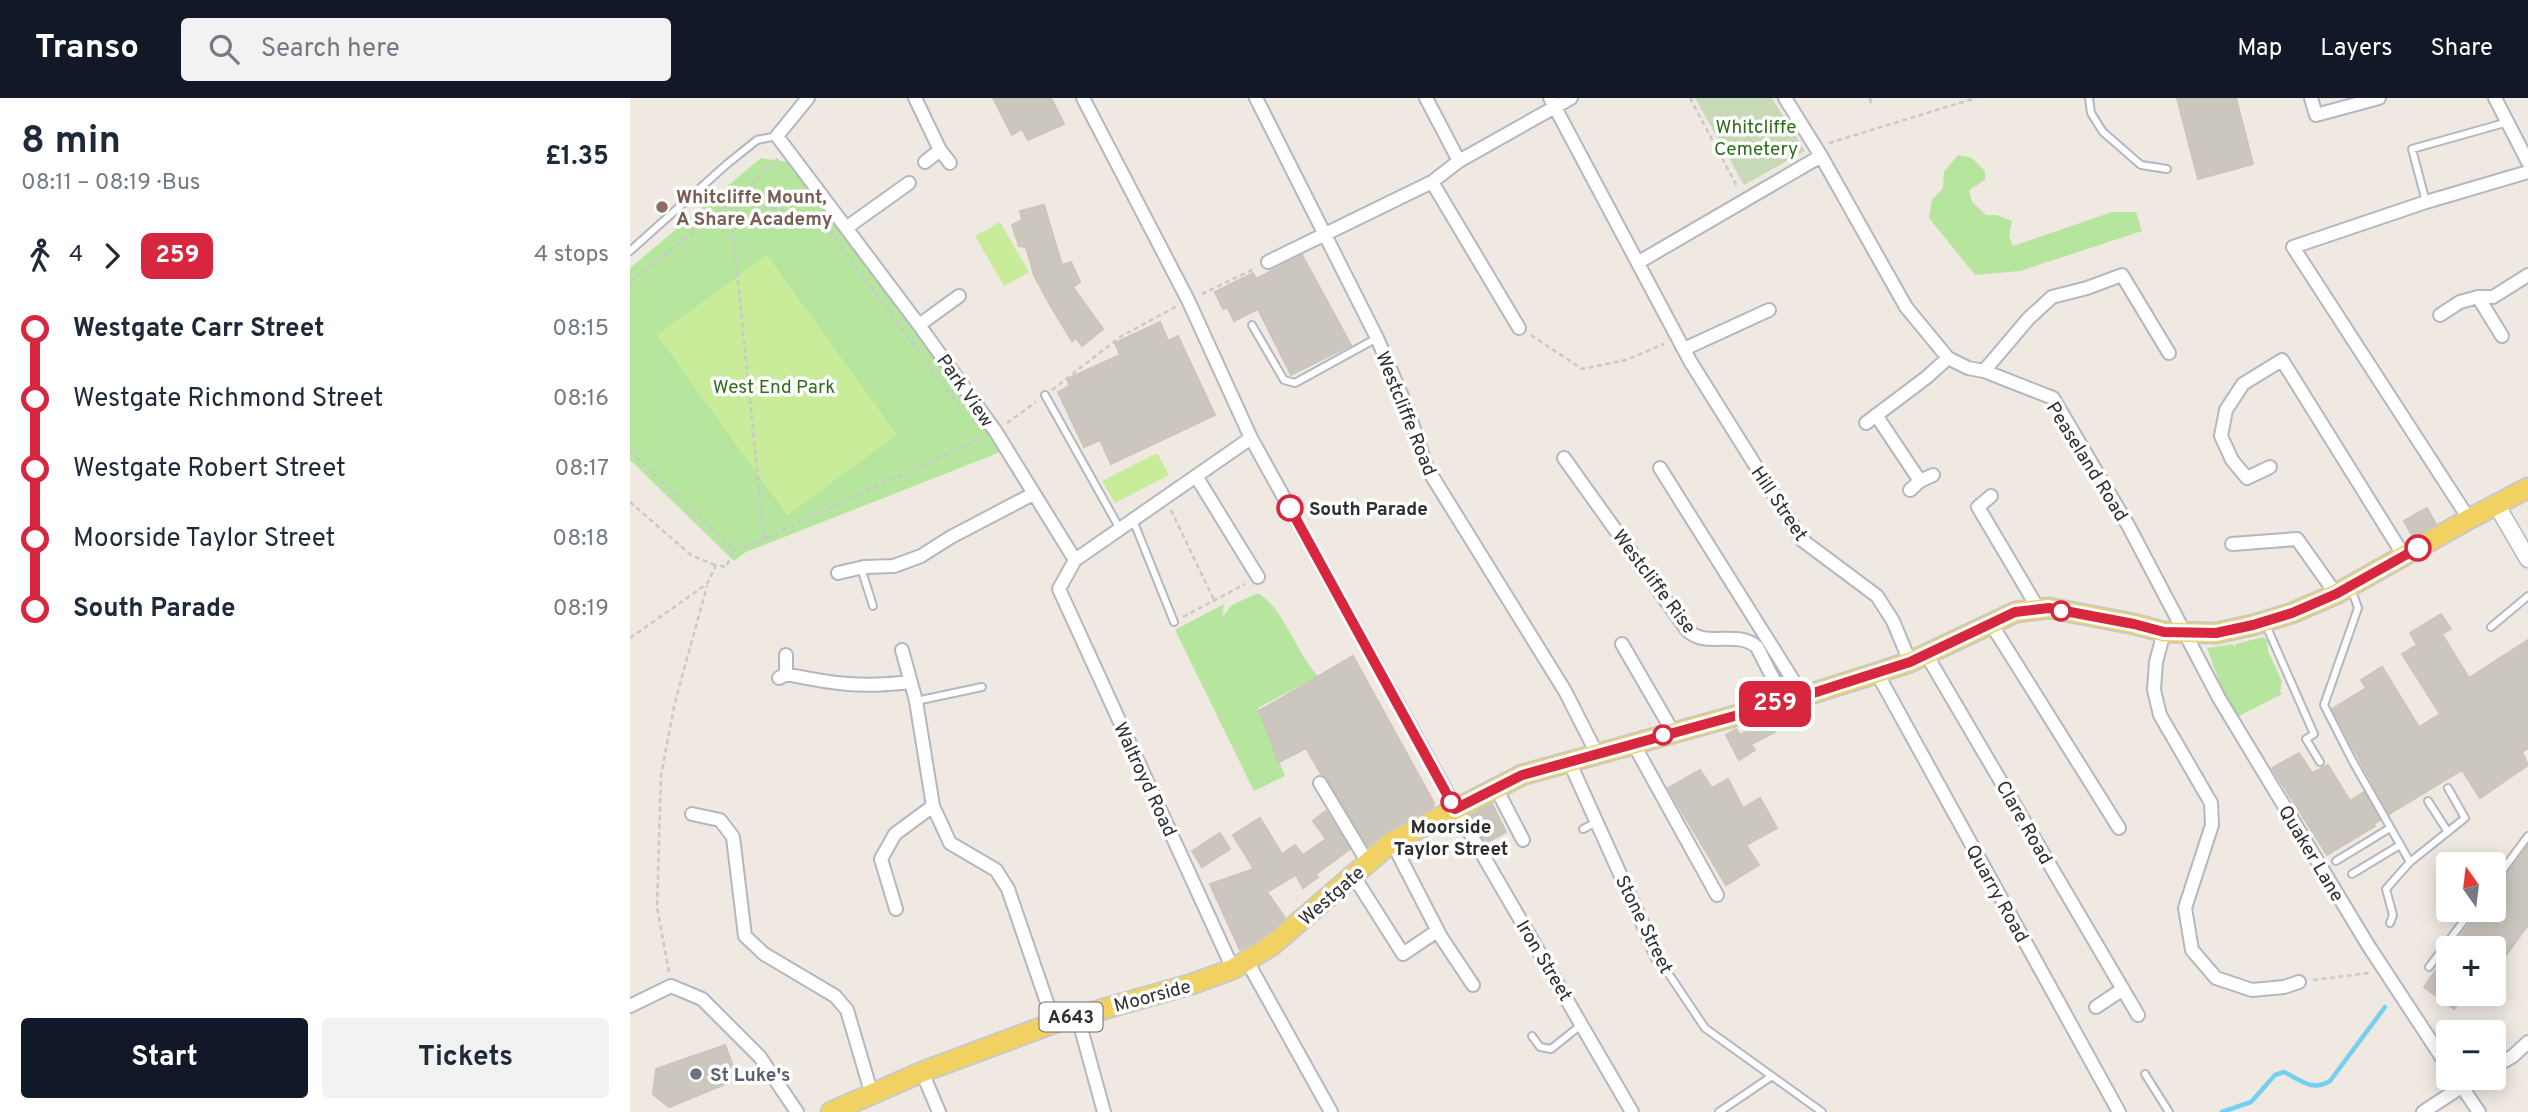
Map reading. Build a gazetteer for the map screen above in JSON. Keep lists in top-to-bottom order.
{
  "streets": {
    "main road": ["Westgate", "Moorside", "A643"],
    "street": [
      "Park View",
      "Westcliffe Road",
      "Peaseland Road",
      "Hill Street",
      "Westcliffe Rise",
      "Waltroyd Road",
      "Clare Road",
      "Quaker Lane",
      "Quarry Road",
      "Stone Street",
      "Iron Street"
    ]
  },
  "crossings": [
    ["Park View", "Waltroyd Road"],
    ["Westcliffe Road", "Westgate"],
    ["Peaseland Road", "Quaker Lane"],
    ["Peaseland Road", "Westgate"],
    ["Hill Street", "Clare Road"],
    ["Hill Street", "Westgate"],
    ["Westcliffe Rise", "Westgate"],
    ["Waltroyd Road", "Moorside"],
    ["Clare Road", "Westgate"],
    ["Quaker Lane", "Westgate"],
    ["Quarry Road", "Westgate"],
    ["Westgate", "Stone Street"],
    ["Westgate", "Iron Street"],
    ["Westgate", "Moorside"],
    ["Moorside", "A643"]
  ],
  "parks": ["Whitcliffe Cemetery", "West End Park"],
  "places": [
    "Whitcliffe Mount, A Share Academy",
    "South Parade",
    "Moorside Taylor Street",
    "St Luke's"
  ],
  "lines": ["bus line 259"],
  "north": "top",
  "page": {
    "header": "Transo",
    "search": "Search here",
    "nav": ["Map", "Layers", "Share"],
    "heading": ["8 min", "08:11 – 08:19 · Bus", "£1.35"],
    "on_map": "259",
    "legs": ["4", "259", "4 stops"],
    "list": [
      {
        "name": "Westgate Carr Street",
        "value": "08:15"
      },
      {
        "name": "Westgate Richmond Street",
        "value": "08:16"
      },
      {
        "name": "Westgate Robert Street",
        "value": "08:17"
      },
      {
        "name": "Moorside Taylor Street",
        "value": "08:18"
      },
      {
        "name": "South Parade",
        "value": "08:19"
      }
    ],
    "map_buttons": ["+", "−"],
    "buttons": ["Start", "Tickets"]
  }
}
